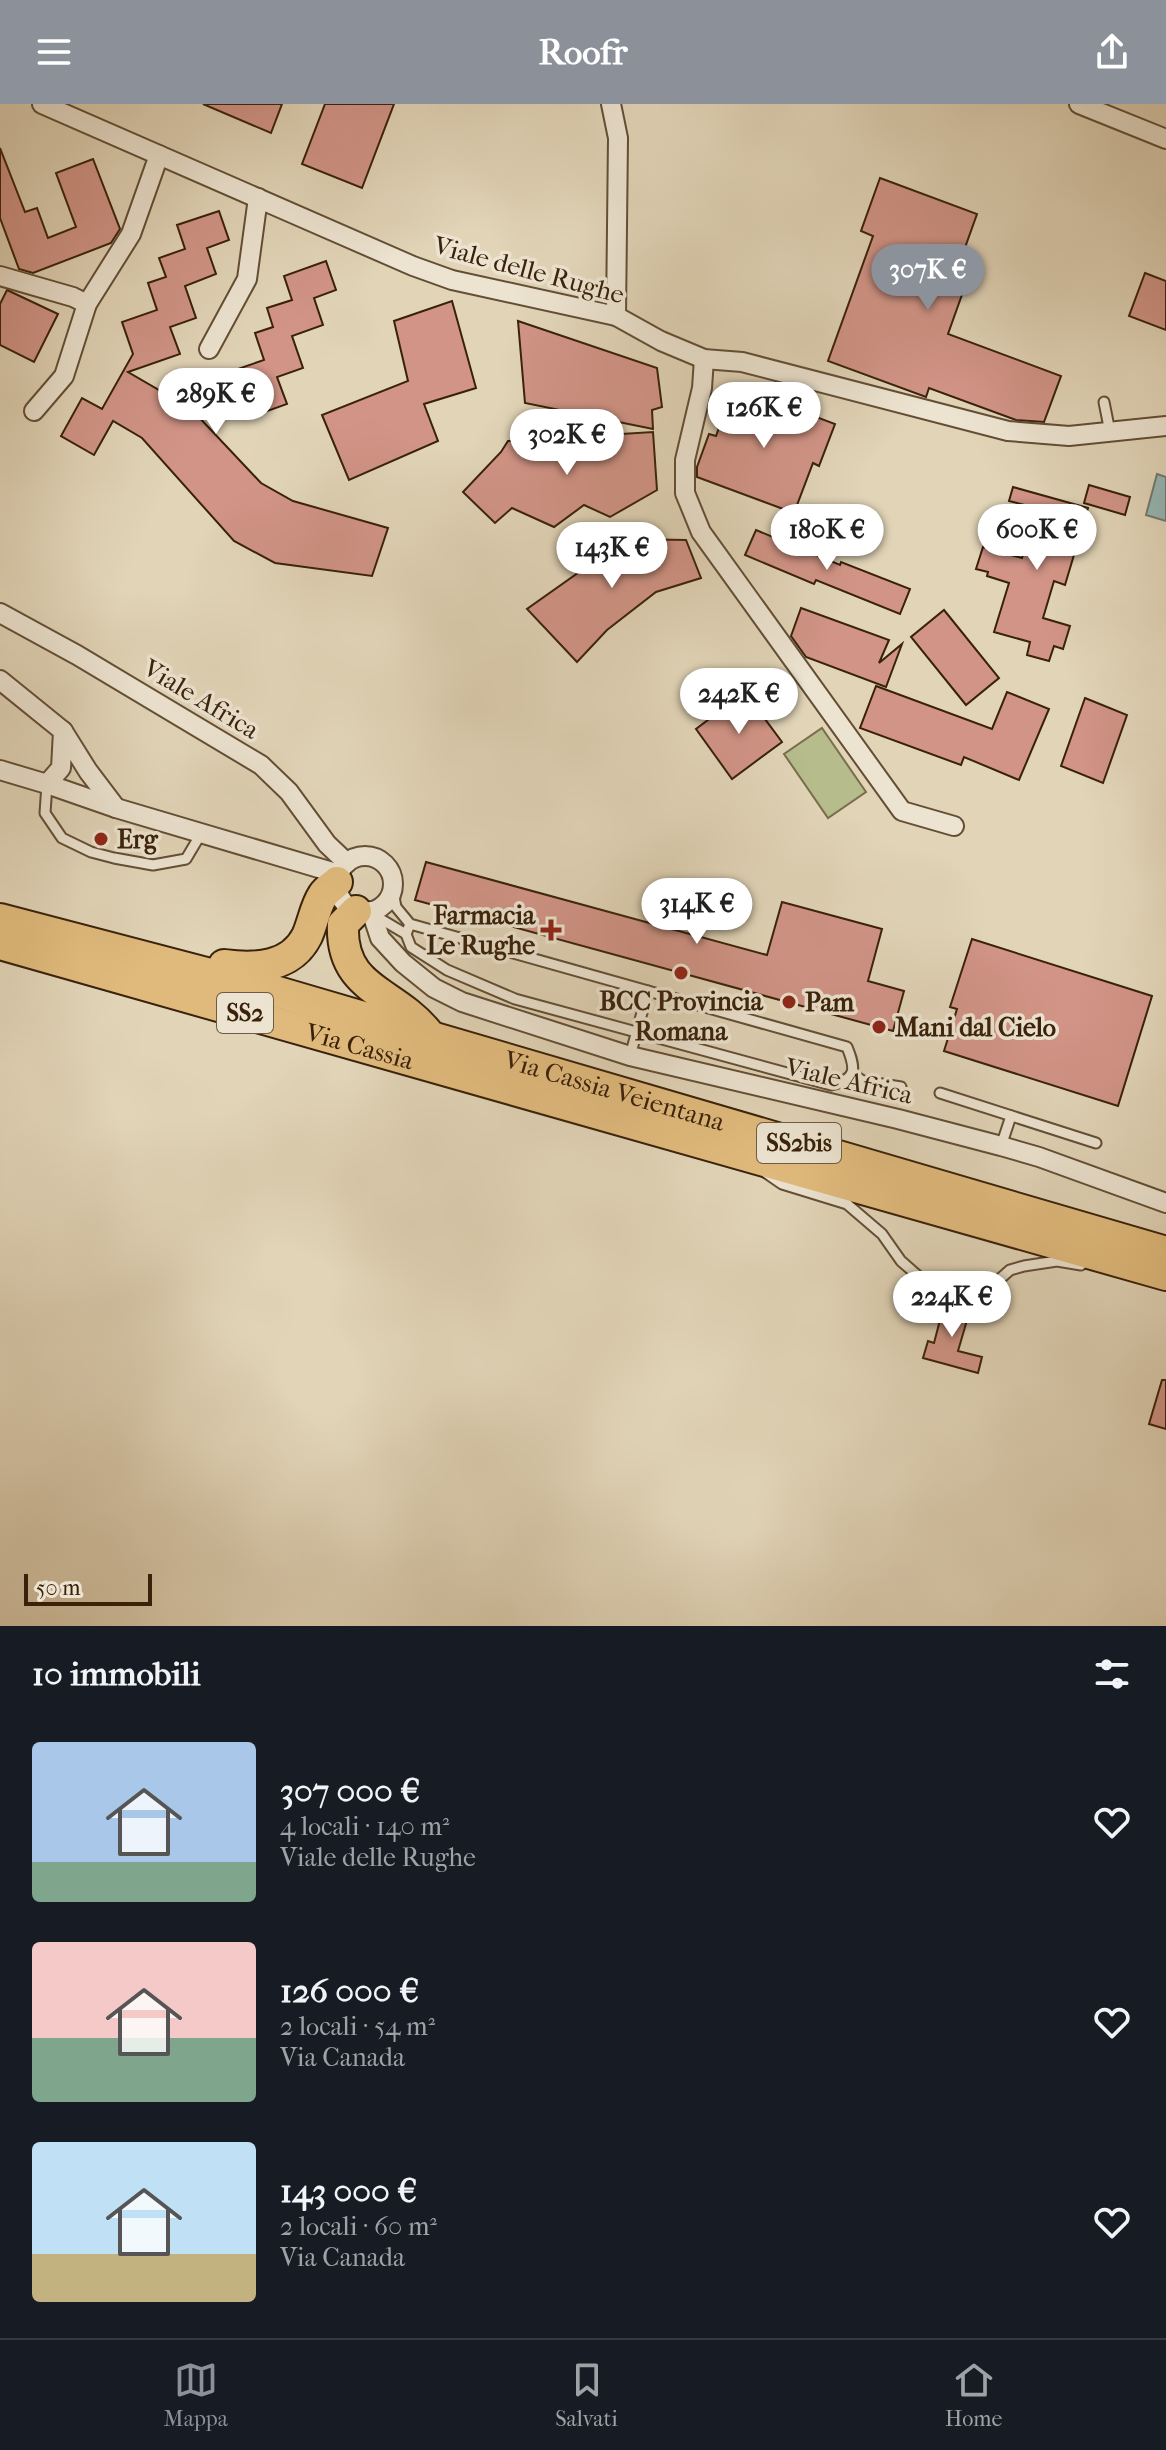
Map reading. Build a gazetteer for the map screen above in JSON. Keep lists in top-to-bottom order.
{
  "streets": {
    "highway": [
      "SS2",
      "Via Cassia",
      "Via Cassia Veientana",
      "SS2bis"
    ],
    "street": ["Viale delle Rughe", "Viale Africa"]
  },
  "crossings": [
    ["Via Cassia", "Via Cassia Veientana"]
  ],
  "places": {
    "other": [
      "Erg",
      "BCC Provincia Romana",
      "Pam",
      "Mani dal Cielo"
    ],
    "health": ["Farmacia Le Rughe"]
  },
  "scale_bar": "50 m",
  "page": {
    "header": "Roofr",
    "price": [
      "307K €",
      "289K €",
      "126K €",
      "302K €",
      "180K €",
      "600K €",
      "143K €",
      "242K €",
      "314K €",
      "224K €"
    ],
    "scale": "50 m",
    "heading": "10 immobili",
    "list": [
      {
        "name": "307 000 €",
        "note": "4 locali · 140 m² · Viale delle Rughe"
      },
      {
        "name": "126 000 €",
        "note": "2 locali · 54 m² · Via Canada"
      },
      {
        "name": "143 000 €",
        "note": "2 locali · 60 m² · Via Canada"
      }
    ],
    "tabs": ["Mappa", "Salvati", "Home"]
  }
}
